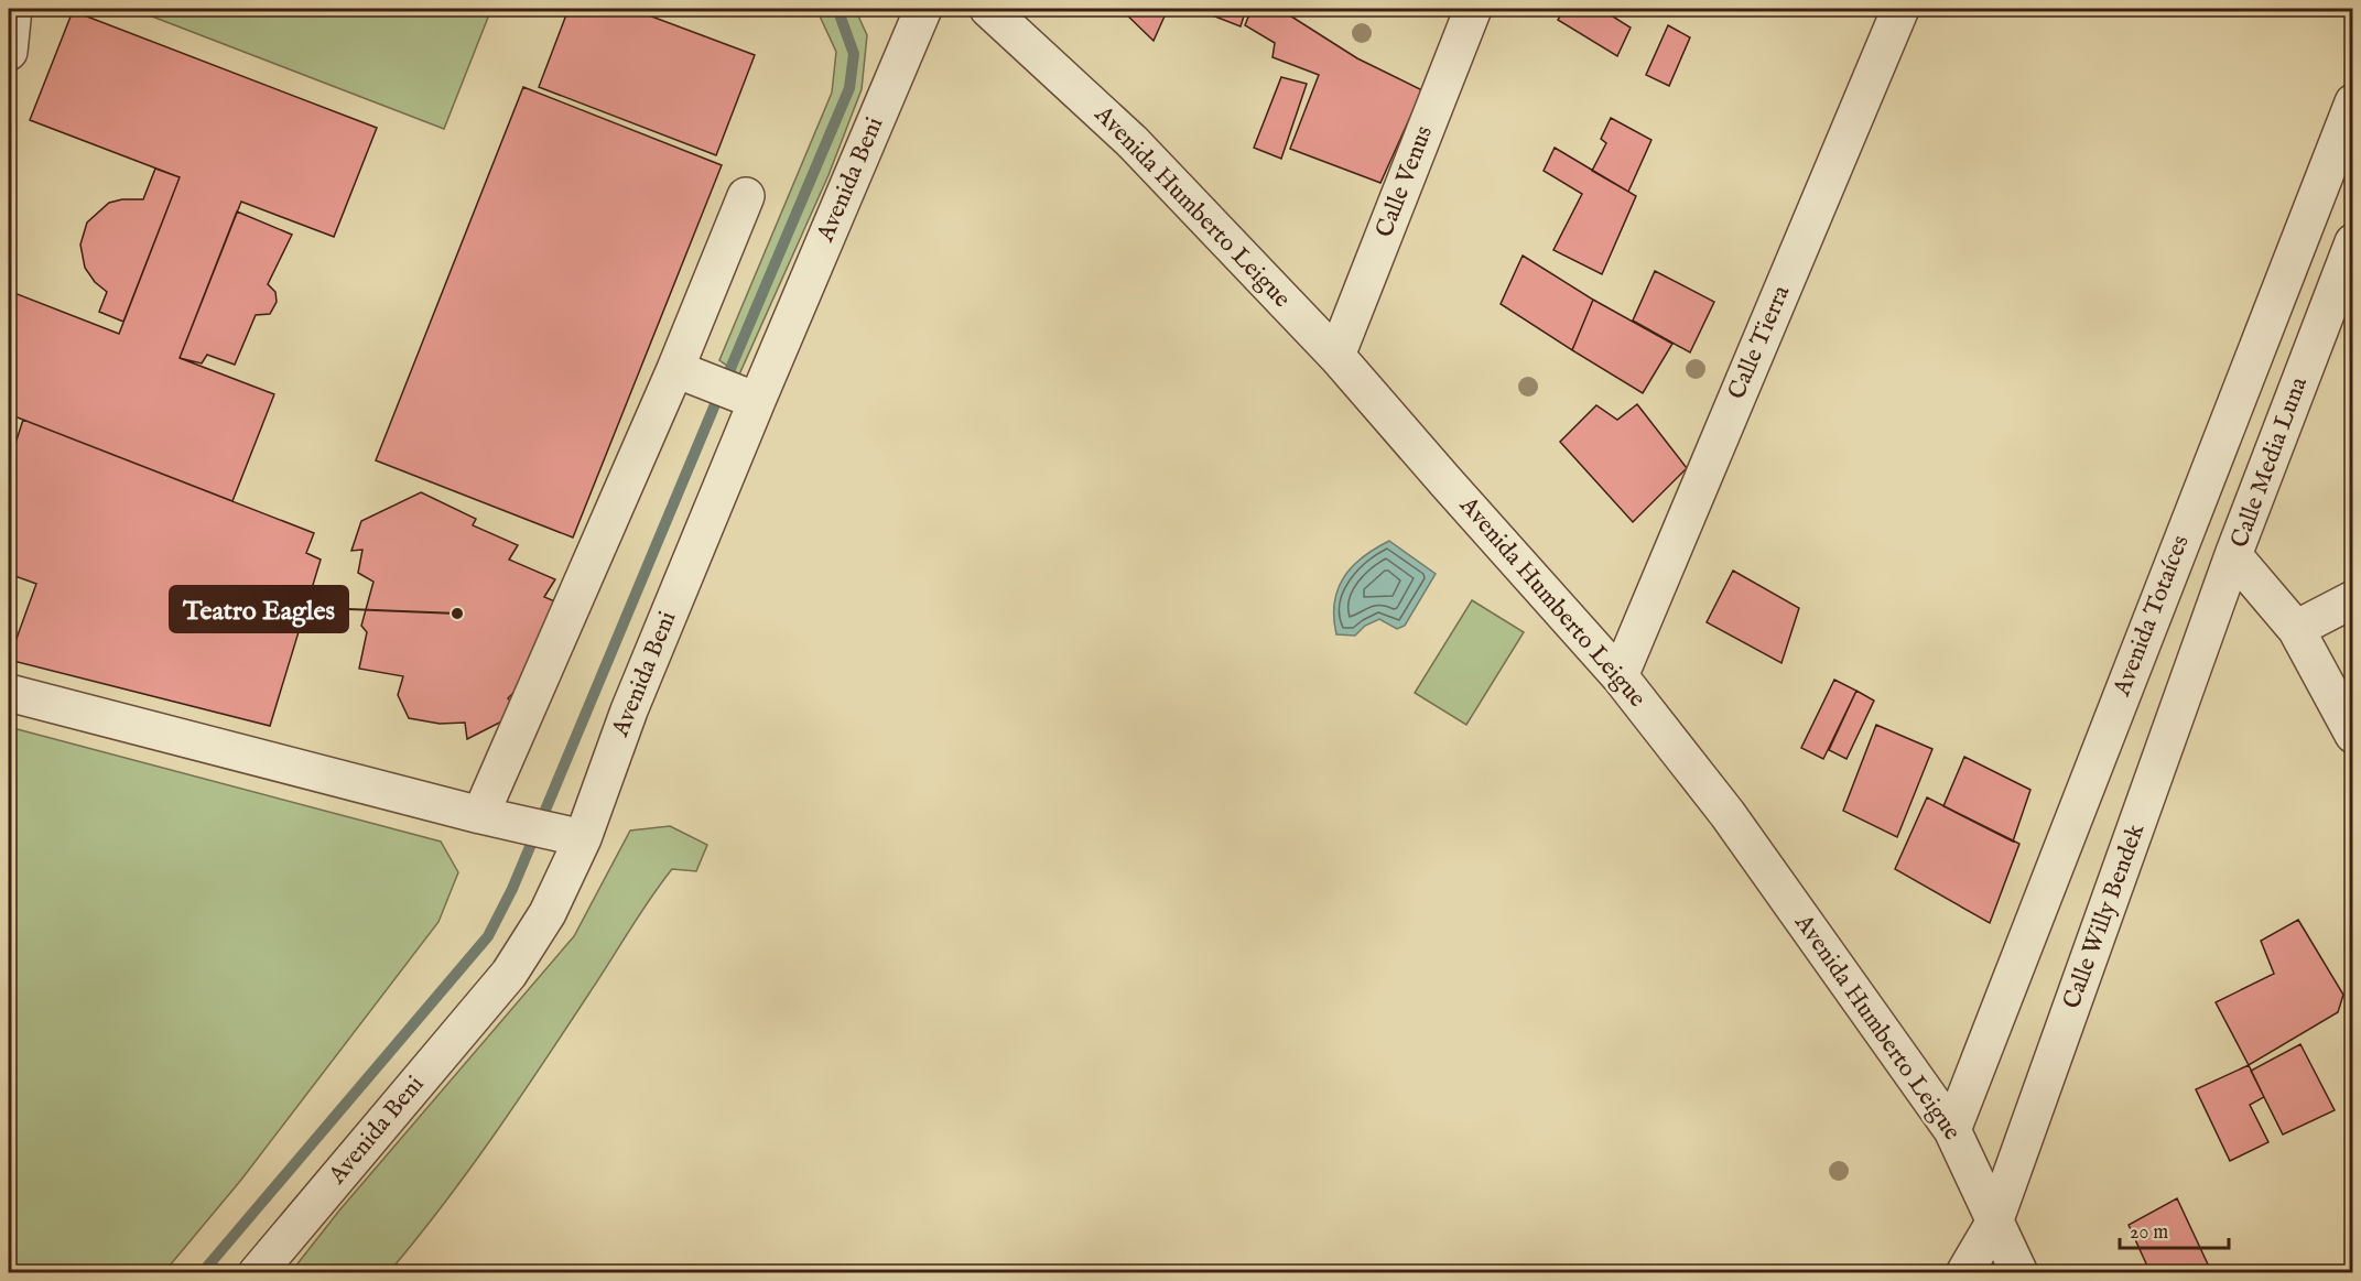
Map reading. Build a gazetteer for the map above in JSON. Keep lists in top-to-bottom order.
{
  "streets": {
    "street": [
      "Avenida Beni",
      "Calle Venus",
      "Avenida Humberto Leigue",
      "Calle Tierra",
      "Calle Media Luna",
      "Avenida Totaíces",
      "Calle Willy Bendek"
    ]
  },
  "crossings": [
    ["Calle Venus", "Avenida Humberto Leigue"],
    ["Avenida Humberto Leigue", "Calle Tierra"],
    ["Avenida Humberto Leigue", "Avenida Totaíces"],
    ["Avenida Humberto Leigue", "Calle Willy Bendek"],
    ["Calle Media Luna", "Calle Willy Bendek"]
  ],
  "places": ["Teatro Eagles"],
  "scale_bar": "20 m"
}
